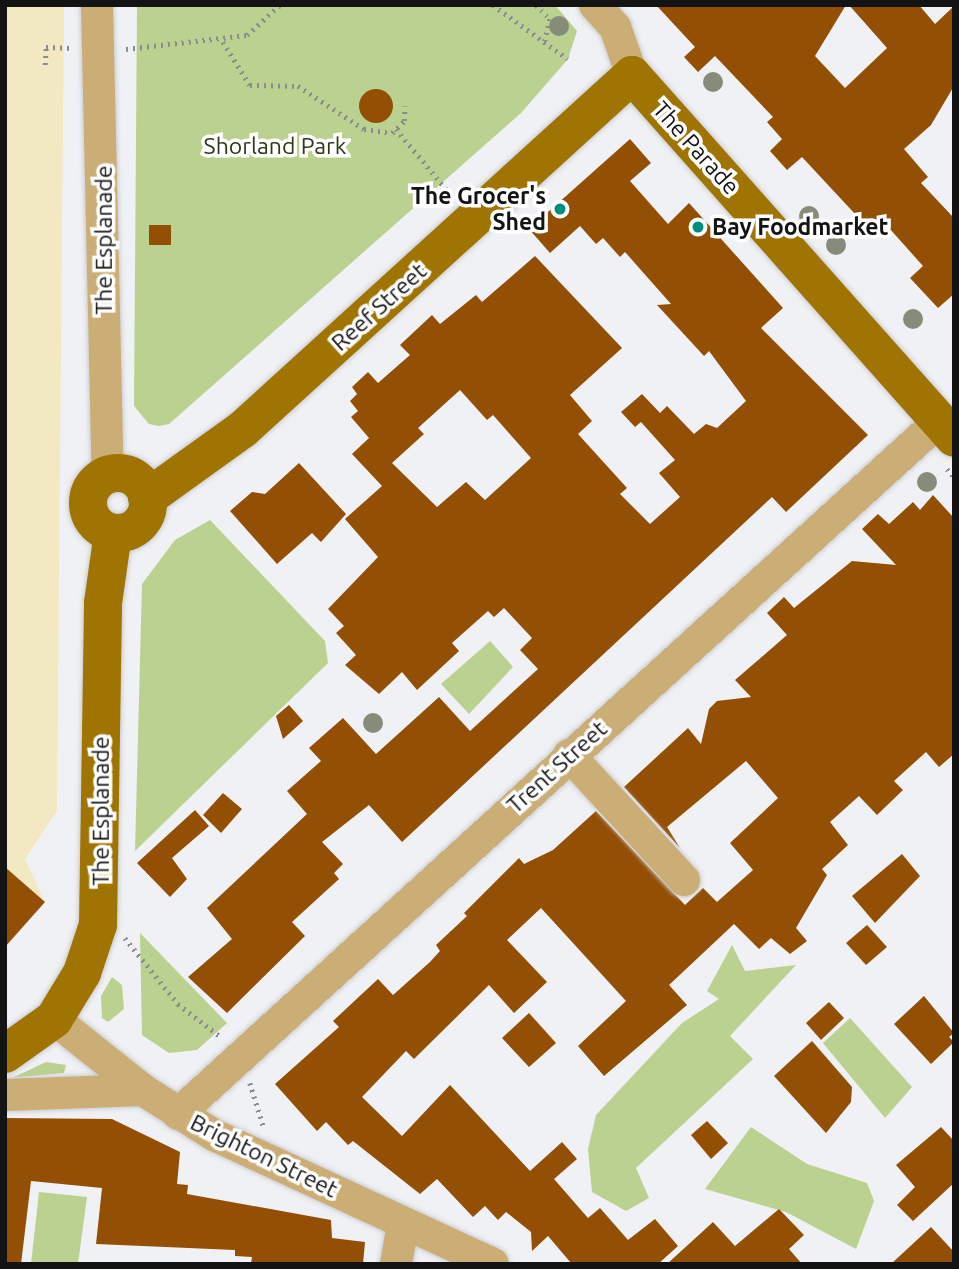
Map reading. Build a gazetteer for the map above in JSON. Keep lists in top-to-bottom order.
{
  "streets": {
    "main road": ["The Parade", "The Esplanade", "Reef Street"],
    "street": ["Trent Street", "Brighton Street"]
  },
  "crossings": [
    ["The Parade", "Reef Street"],
    ["The Parade", "Trent Street"],
    ["The Esplanade", "Reef Street"],
    ["The Esplanade", "Brighton Street"],
    ["Trent Street", "Brighton Street"]
  ],
  "parks": ["Shorland Park"],
  "places": ["The Grocer's Shed", "Bay Foodmarket"]
}
